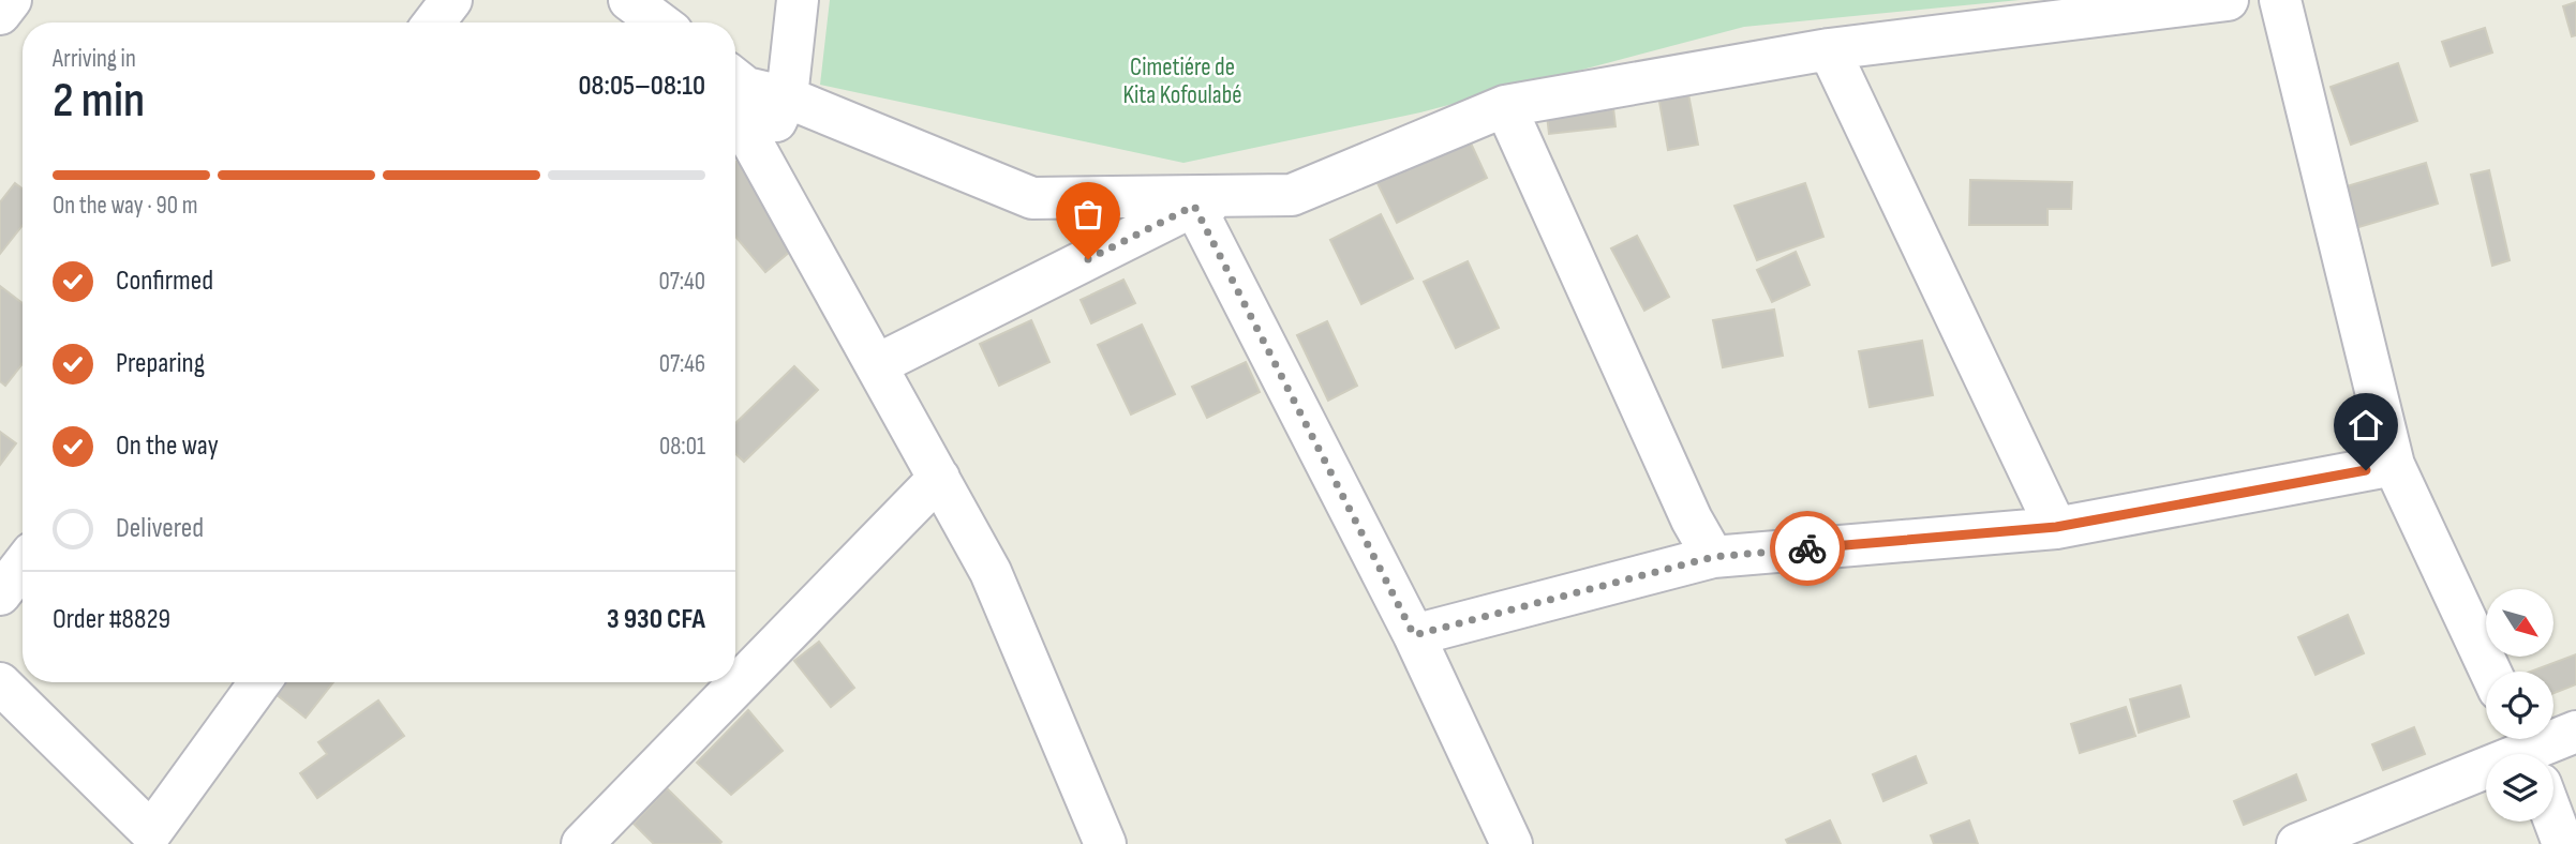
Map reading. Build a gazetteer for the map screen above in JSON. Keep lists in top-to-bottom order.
{
  "parks": ["Cimetiére de Kita Kofoulabé"],
  "north": "bottom right",
  "page": {
    "heading": ["2 min", "Arriving in", "08:05–08:10"],
    "panel": ["Order #8829", "3 930 CFA"],
    "bar": "On the way · 90 m",
    "list": [
      ["Confirmed", "07:40"],
      ["Preparing", "07:46"],
      ["On the way", "08:01"],
      "Delivered"
    ]
  }
}
